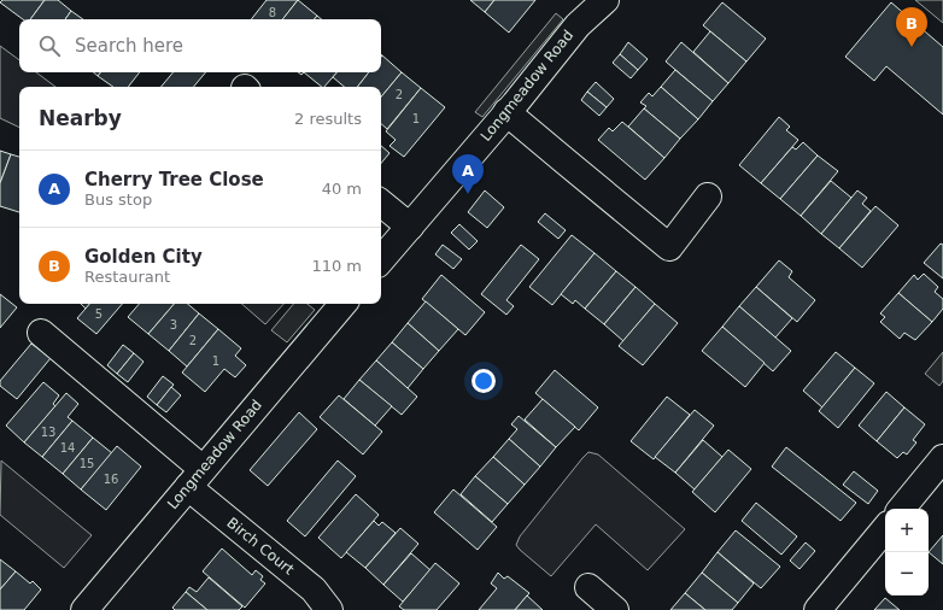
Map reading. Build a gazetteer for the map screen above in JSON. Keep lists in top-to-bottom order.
{
  "streets": {
    "street": ["Longmeadow Road", "Birch Court"]
  },
  "crossings": [
    ["Longmeadow Road", "Birch Court"]
  ],
  "house_numbers": [
    "8",
    "2",
    "1",
    "5",
    "3",
    "2",
    "1",
    "13",
    "14",
    "15",
    "16"
  ],
  "page": {
    "pins": ["B", "A"],
    "search": "Search here",
    "heading": ["Nearby", "2 results"],
    "list": [
      {
        "mark": "A",
        "name": "Cherry Tree Close",
        "note": "Bus stop",
        "value": "40 m"
      },
      {
        "mark": "B",
        "name": "Golden City",
        "note": "Restaurant",
        "value": "110 m"
      }
    ],
    "map_buttons": ["+", "−"]
  }
}
